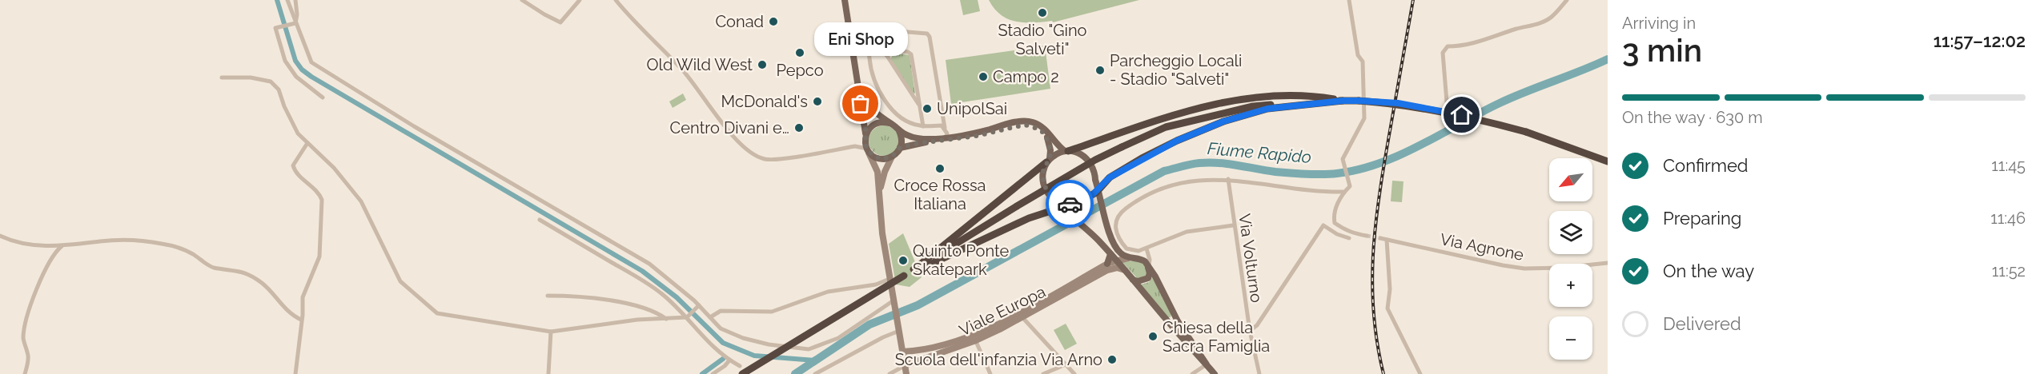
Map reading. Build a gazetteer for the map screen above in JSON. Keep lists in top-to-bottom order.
{
  "streets": {
    "street": ["Via Agnone", "Via Volturno", "Viale Europa"]
  },
  "water": ["Fiume Rapido"],
  "places": [
    "Stadio \"Gino Salveti\"",
    "Conad",
    "Pepco",
    "Old Wild West",
    "Parcheggio Locali - Stadio \"Salveti\"",
    "Campo 2",
    "McDonald's",
    "Eni Shop",
    "UnipolSai",
    "Centro Divani e…",
    "Croce Rossa Italiana",
    "Quinto Ponte Skatepark",
    "Chiesa della Sacra Famiglia",
    "Scuola dell'infanzia Via Arno"
  ],
  "north": "bottom left",
  "page": {
    "heading": ["3 min", "Arriving in", "11:57–12:02"],
    "bubble": "Eni Shop",
    "bar": "On the way · 630 m",
    "list": [
      ["Confirmed", "11:45"],
      ["Preparing", "11:46"],
      ["On the way", "11:52"],
      "Delivered"
    ],
    "map_buttons": ["+", "−"]
  }
}
